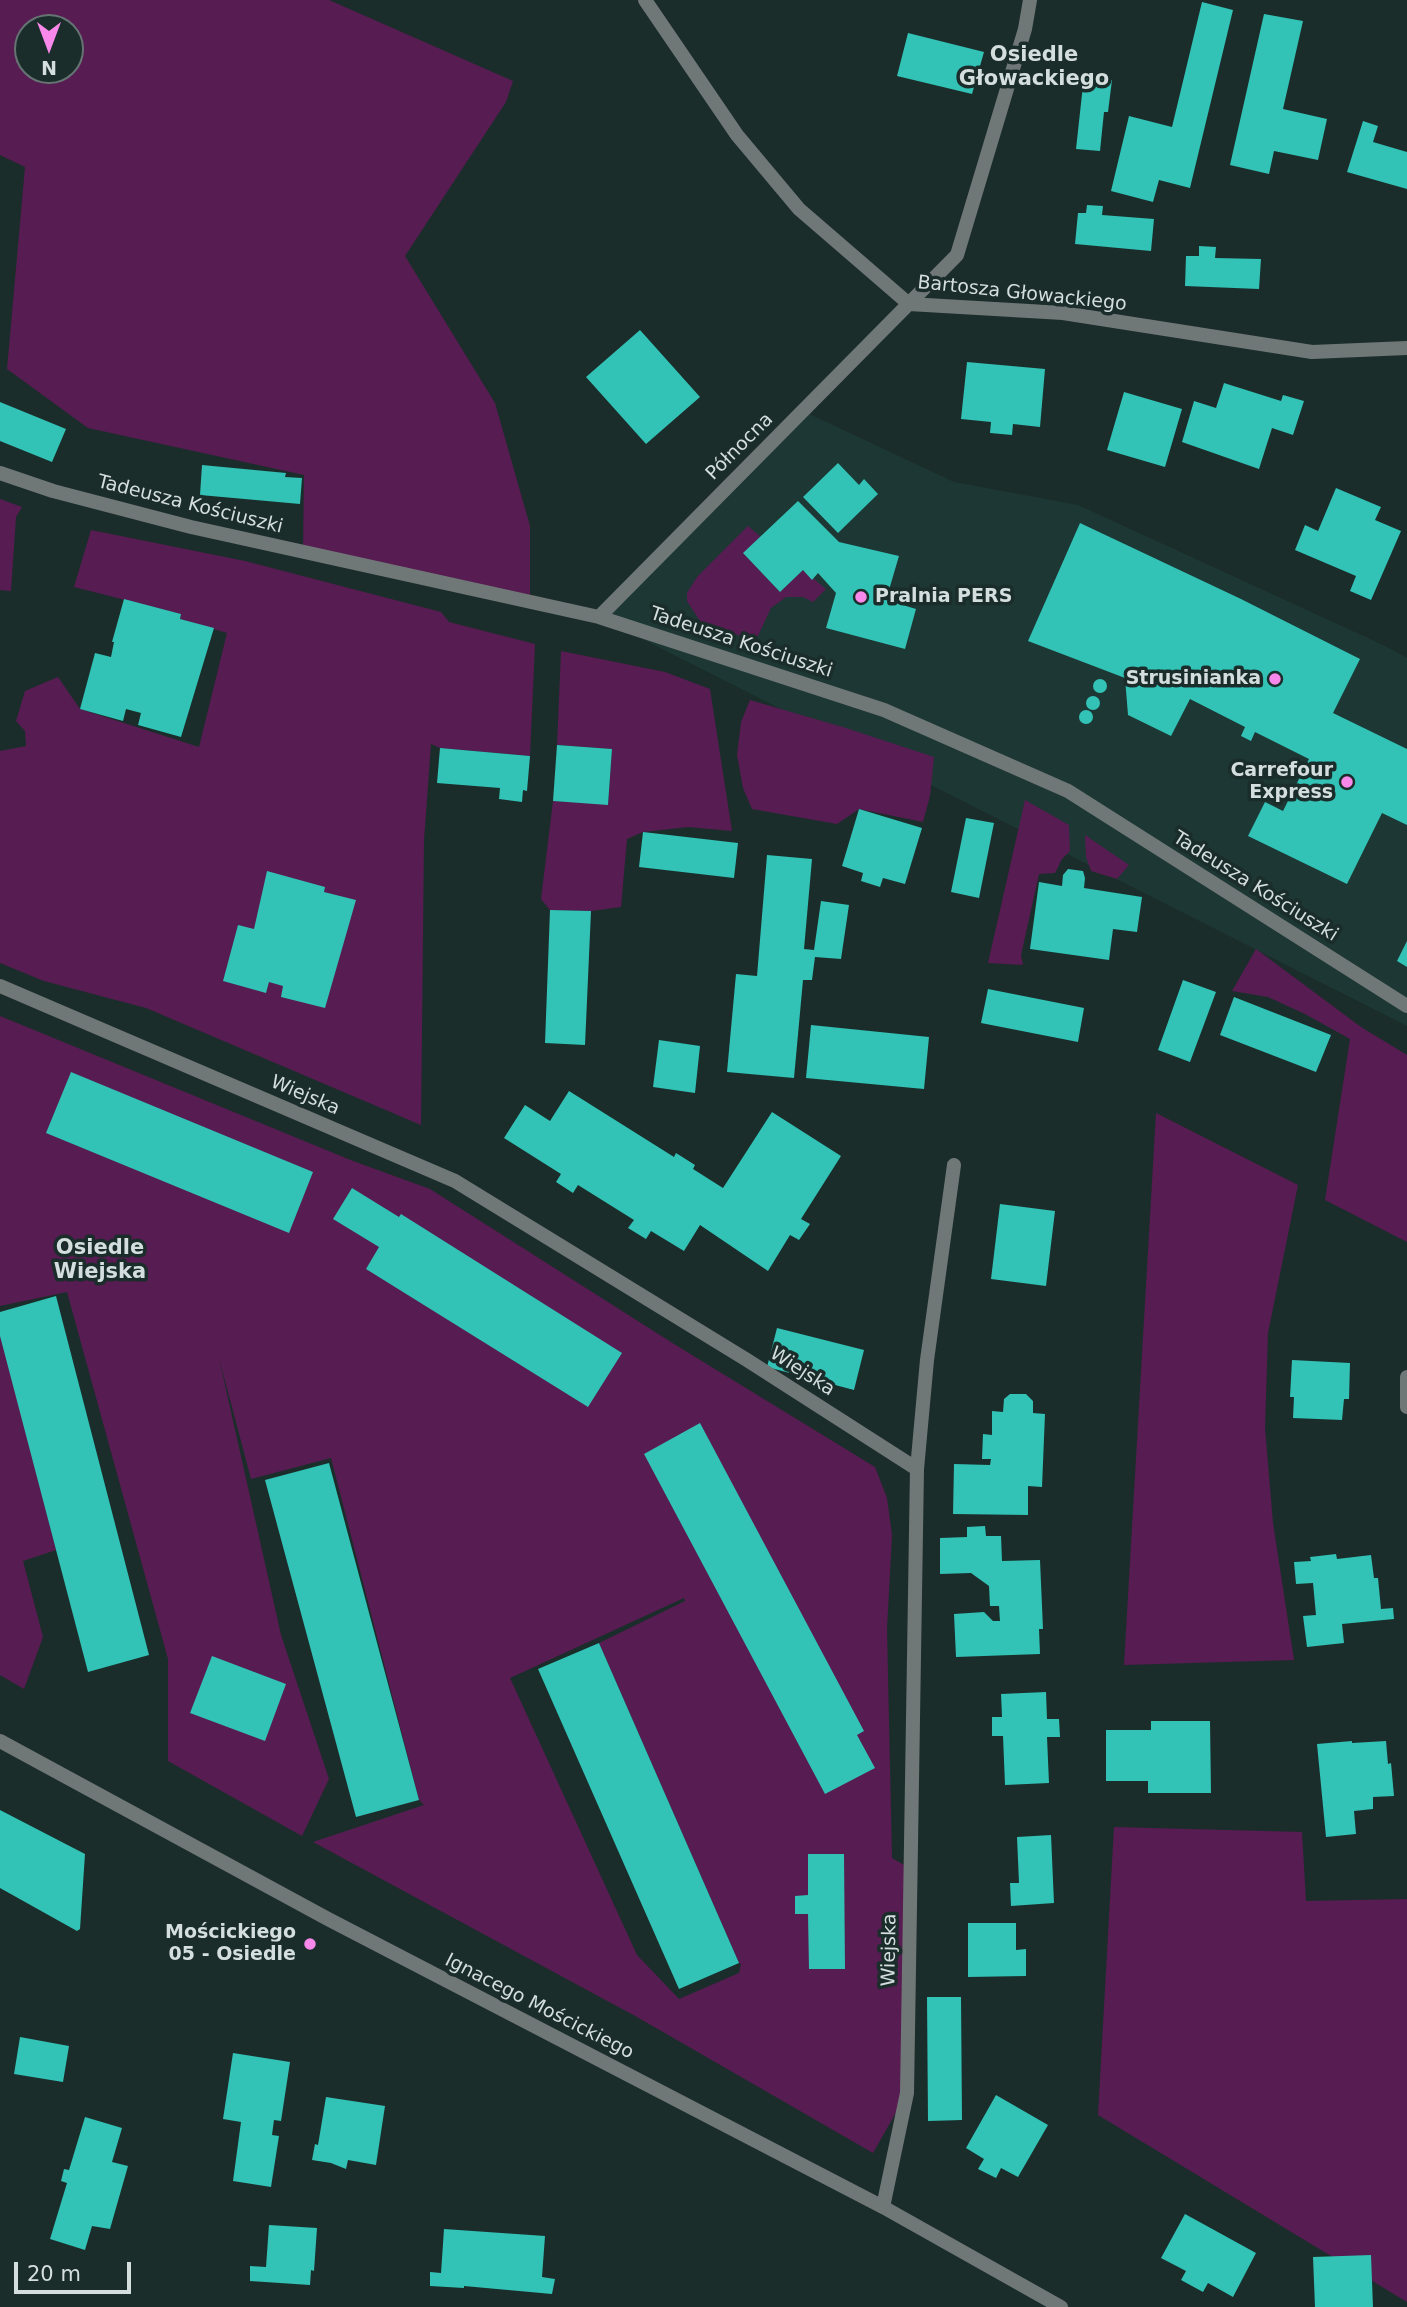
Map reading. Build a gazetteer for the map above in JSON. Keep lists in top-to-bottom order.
{
  "streets": {
    "street": [
      "Bartosza Głowackiego",
      "Północna",
      "Tadeusza Kościuszki",
      "Wiejska",
      "Ignacego Mościckiego"
    ]
  },
  "crossings": [
    ["Bartosza Głowackiego", "Północna"],
    ["Północna", "Tadeusza Kościuszki"],
    ["Wiejska", "Ignacego Mościckiego"]
  ],
  "districts": ["Osiedle Głowackiego", "Osiedle Wiejska"],
  "places": [
    "Pralnia PERS",
    "Strusinianka",
    "Carrefour Express",
    "Mościckiego 05 - Osiedle"
  ],
  "scale_bar": "20 m",
  "north": "bottom"
}
